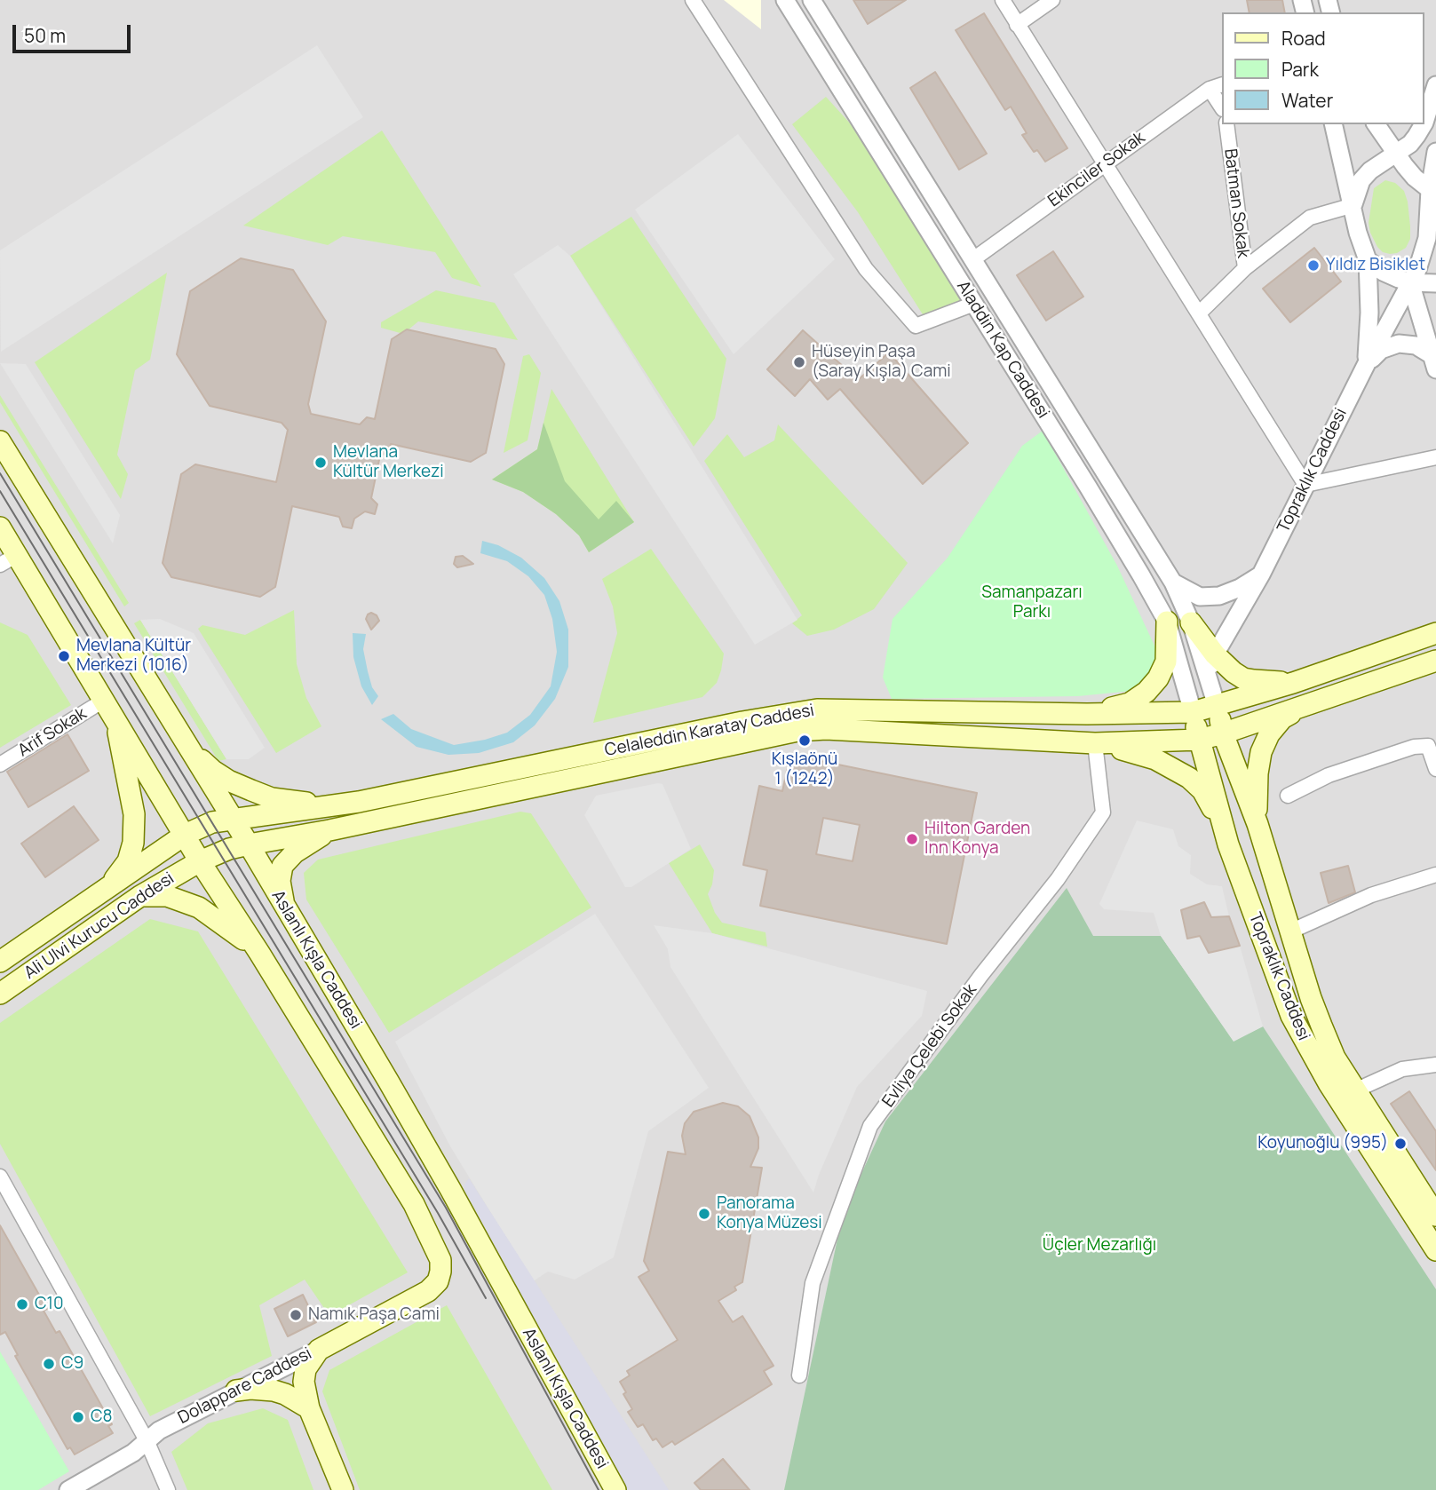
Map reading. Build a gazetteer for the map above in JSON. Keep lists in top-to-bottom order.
{
  "streets": {
    "main road": [
      "Topraklık Caddesi",
      "Celaleddin Karatay Caddesi",
      "Ali Ulvi Kurucu Caddesi",
      "Aslanlı Kışla Caddesi",
      "Dolappare Caddesi"
    ],
    "street": [
      "Ekinciler Sokak",
      "Batman Sokak",
      "Aladdin Kap Caddesi",
      "Arif Sokak",
      "Evliya Çelebi Sokak"
    ]
  },
  "crossings": [
    ["Ekinciler Sokak", "Aladdin Kap Caddesi"],
    ["Batman Sokak", "Topraklık Caddesi"],
    ["Aladdin Kap Caddesi", "Topraklık Caddesi"],
    ["Aladdin Kap Caddesi", "Celaleddin Karatay Caddesi"],
    ["Topraklık Caddesi", "Celaleddin Karatay Caddesi"],
    ["Celaleddin Karatay Caddesi", "Ali Ulvi Kurucu Caddesi"],
    ["Celaleddin Karatay Caddesi", "Aslanlı Kışla Caddesi"],
    ["Celaleddin Karatay Caddesi", "Evliya Çelebi Sokak"],
    ["Ali Ulvi Kurucu Caddesi", "Aslanlı Kışla Caddesi"]
  ],
  "parks": ["Samanpazarı Parkı", "Üçler Mezarlığı"],
  "places": [
    "Yıldız Bisiklet",
    "Hüseyin Paşa (Saray Kışla) Cami",
    "Mevlana Kültür Merkezi",
    "Mevlana Kültür Merkezi (1016)",
    "Kışlaönü 1 (1242)",
    "Hilton Garden Inn Konya",
    "Koyunoğlu (995)",
    "Panorama Konya Müzesi",
    "C10",
    "Namık Paşa Cami",
    "C9",
    "C8"
  ],
  "legend": ["Road", "Park", "Water"],
  "scale_bar": "50 m"
}
